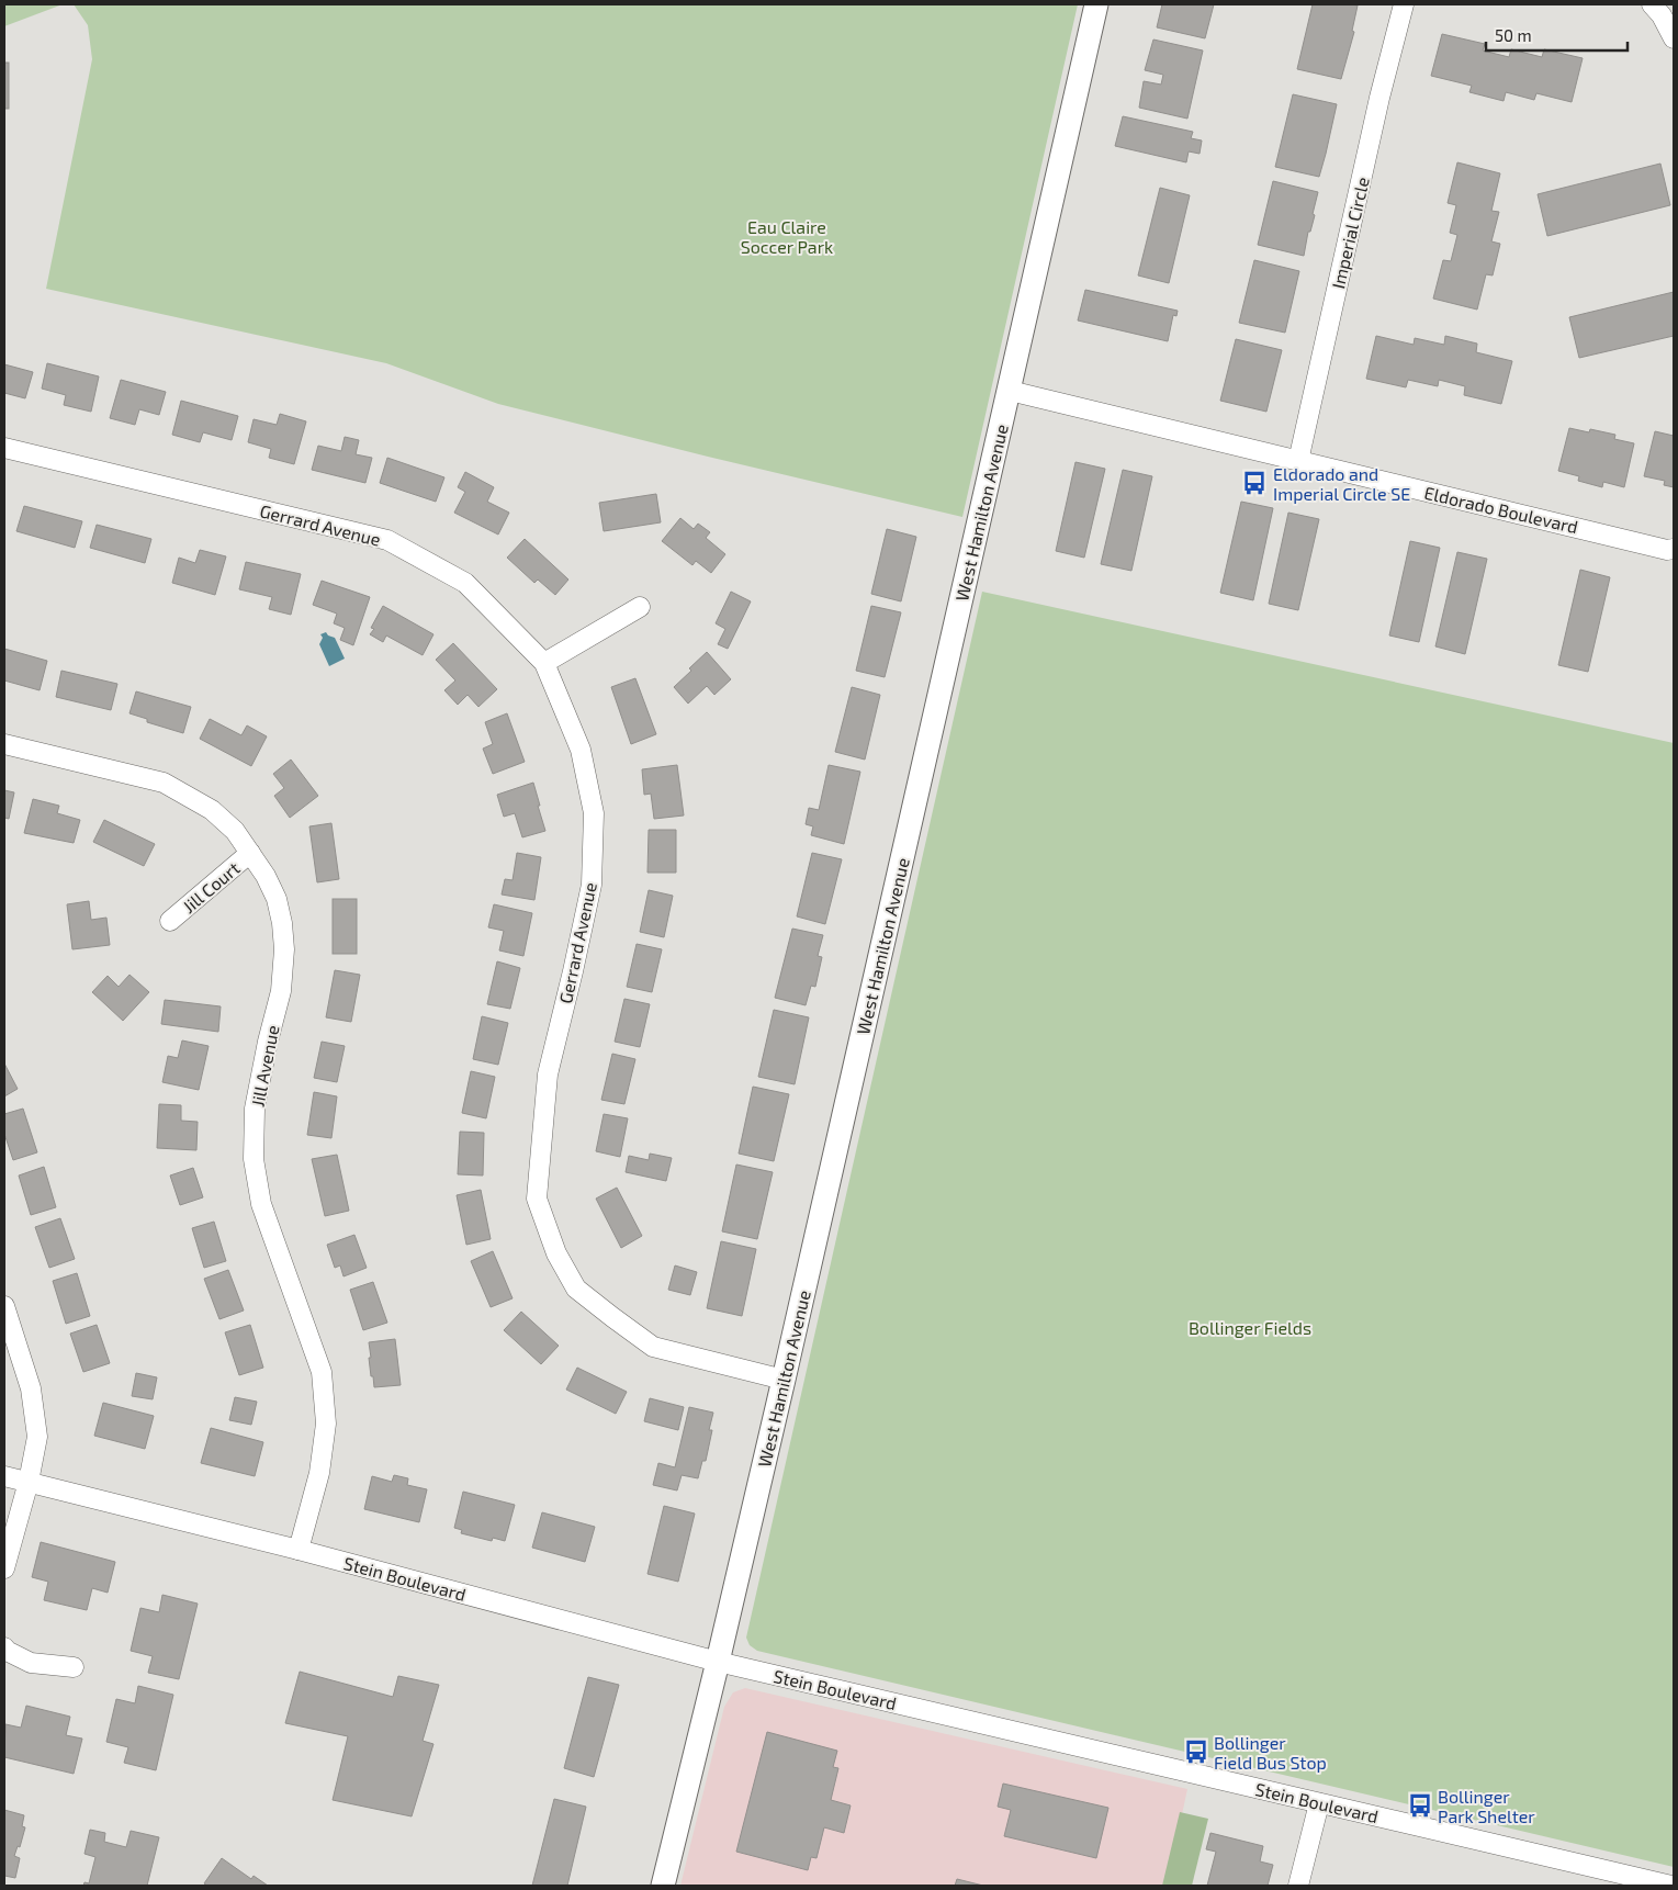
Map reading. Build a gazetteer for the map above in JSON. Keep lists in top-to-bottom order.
{
  "streets": {
    "street": [
      "Imperial Circle",
      "Eldorado Boulevard",
      "West Hamilton Avenue",
      "Gerrard Avenue",
      "Jill Court",
      "Jill Avenue",
      "Stein Boulevard"
    ]
  },
  "crossings": [
    ["Imperial Circle", "Eldorado Boulevard"],
    ["Eldorado Boulevard", "West Hamilton Avenue"],
    ["West Hamilton Avenue", "Gerrard Avenue"],
    ["West Hamilton Avenue", "Stein Boulevard"],
    ["Jill Court", "Jill Avenue"],
    ["Jill Avenue", "Stein Boulevard"]
  ],
  "parks": ["Eau Claire Soccer Park", "Bollinger Fields"],
  "places": {
    "bus stop": ["Eldorado and Imperial Circle SE", "Bollinger Field Bus Stop", "Bollinger Park Shelter"]
  },
  "scale_bar": "50 m"
}
